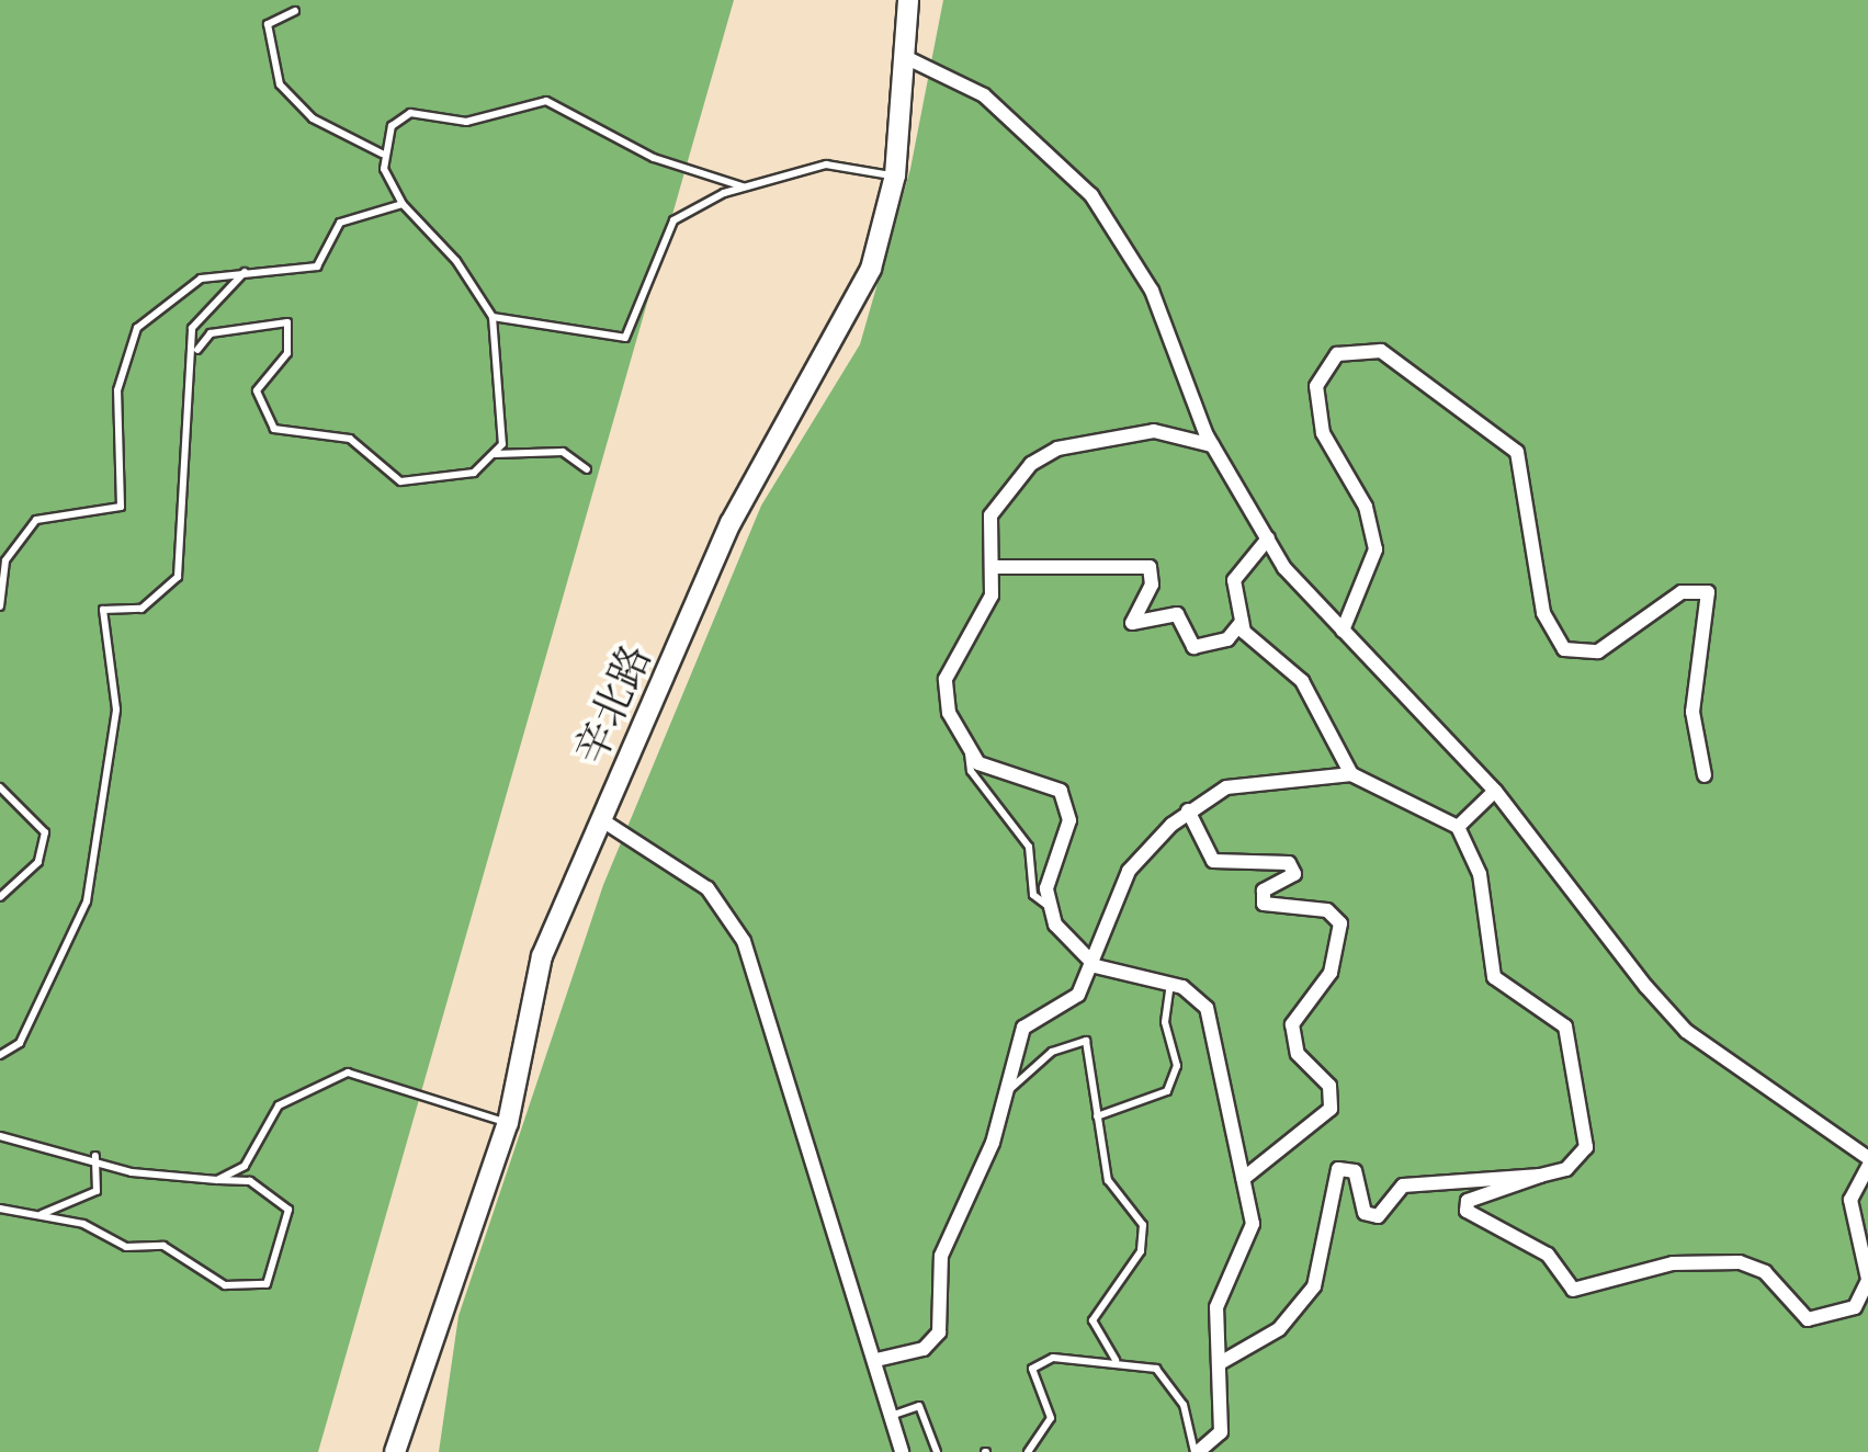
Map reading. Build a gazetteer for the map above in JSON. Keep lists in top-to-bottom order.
{
  "streets": {
    "main road": ["辛北路"]
  }
}
